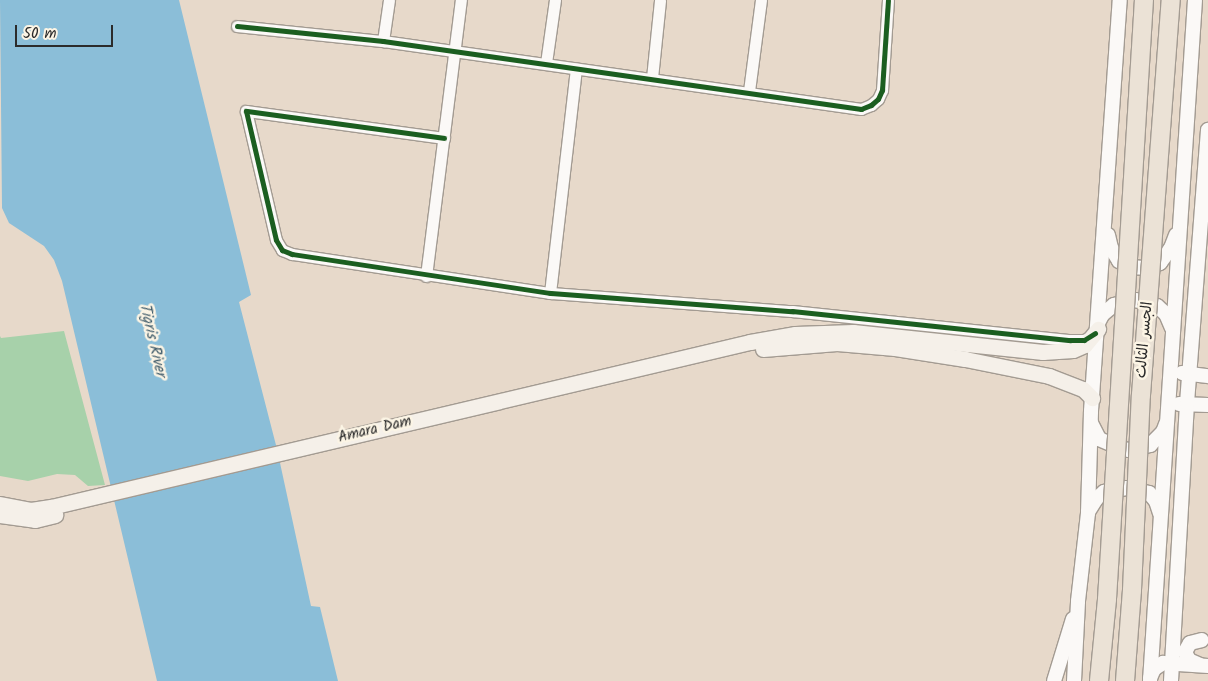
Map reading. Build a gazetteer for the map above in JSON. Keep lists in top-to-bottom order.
{
  "streets": {
    "main road": ["الجسر الثالث", "Amara Dam"]
  },
  "water": ["Tigris River"],
  "scale_bar": "50 m"
}
